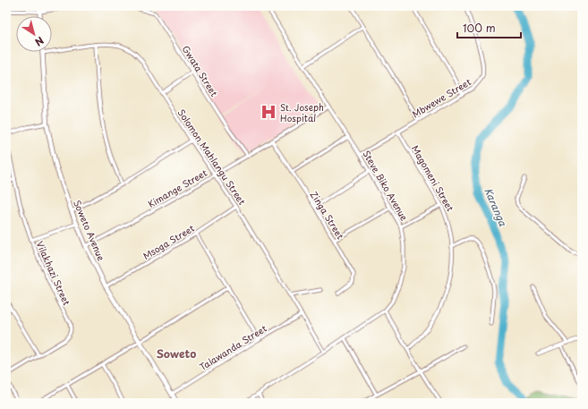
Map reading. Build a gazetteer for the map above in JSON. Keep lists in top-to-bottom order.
{
  "streets": {
    "street": [
      "Gwata Street",
      "Mbwewe Street",
      "Solomon Mahlangu Street",
      "Magomeni Street",
      "Steve Biko Avenue",
      "Kimange Street",
      "Zinga Street",
      "Soweto Avenue",
      "Msoga Street",
      "Vilakhazi Street",
      "Talawanda Street"
    ]
  },
  "crossings": [
    ["Gwata Street", "Kimange Street"],
    ["Mbwewe Street", "Magomeni Street"],
    ["Mbwewe Street", "Steve Biko Avenue"],
    ["Solomon Mahlangu Street", "Steve Biko Avenue"],
    ["Solomon Mahlangu Street", "Kimange Street"],
    ["Solomon Mahlangu Street", "Soweto Avenue"],
    ["Solomon Mahlangu Street", "Msoga Street"],
    ["Solomon Mahlangu Street", "Talawanda Street"],
    ["Steve Biko Avenue", "Kimange Street"],
    ["Kimange Street", "Zinga Street"],
    ["Kimange Street", "Soweto Avenue"],
    ["Soweto Avenue", "Msoga Street"],
    ["Soweto Avenue", "Talawanda Street"]
  ],
  "districts": ["Soweto"],
  "water": ["Karanga"],
  "places": {
    "hospital": ["St. Joseph Hospital"]
  },
  "scale_bar": "100 m",
  "north": "bottom right"
}
